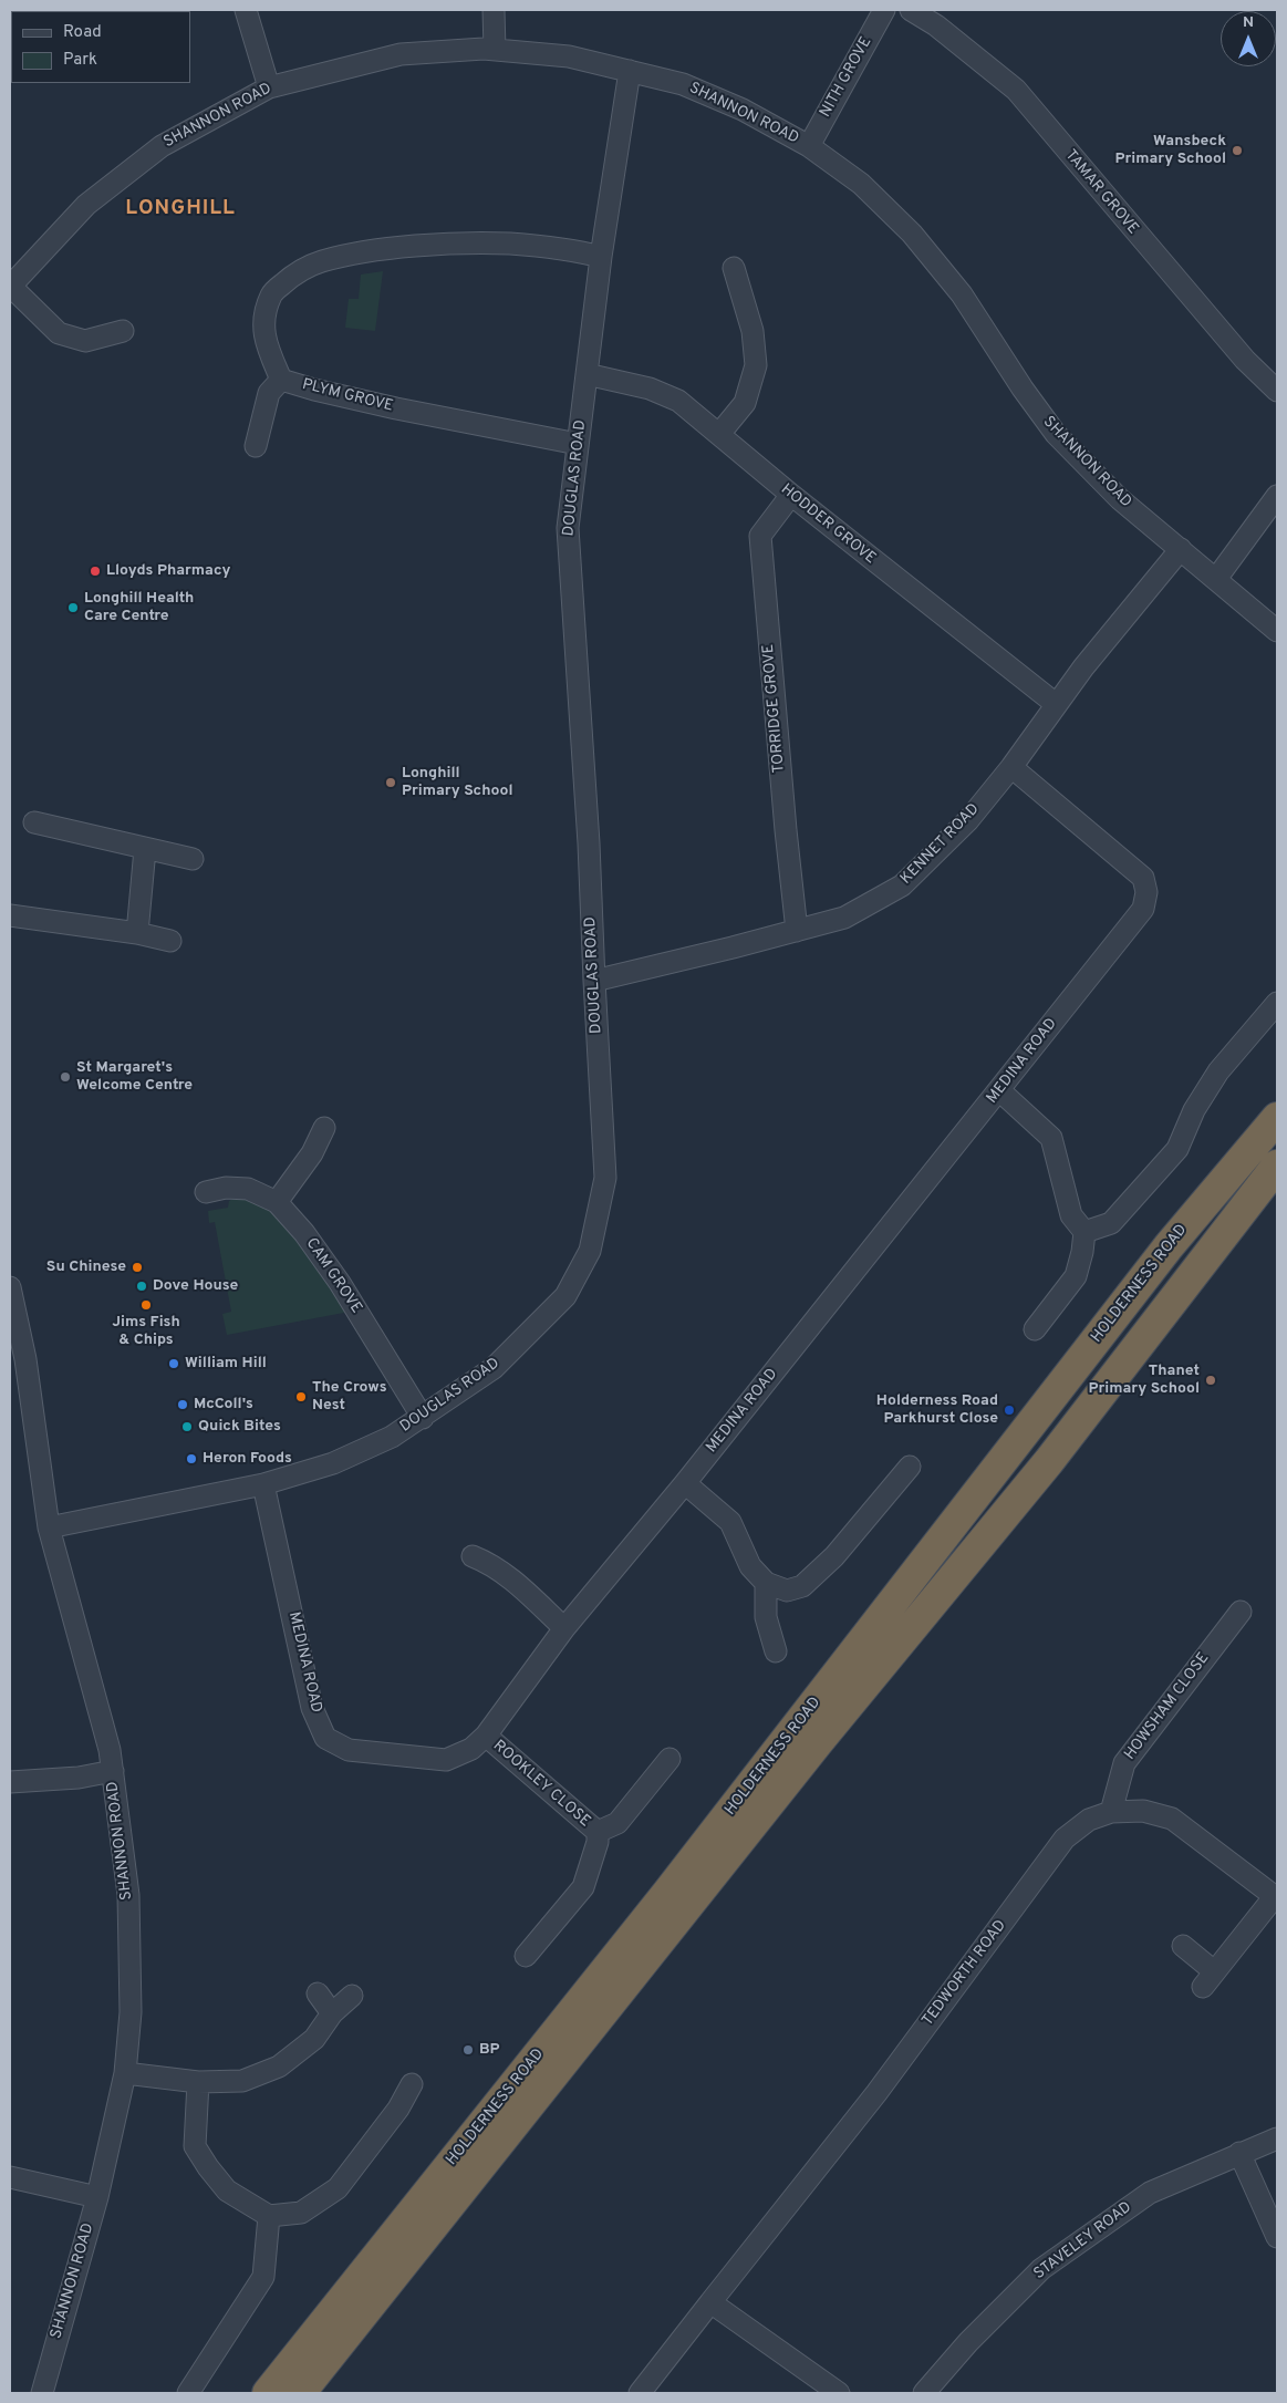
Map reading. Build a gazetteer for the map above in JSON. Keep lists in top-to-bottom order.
{
  "streets": {
    "highway": ["HOLDERNESS ROAD"],
    "street": [
      "NITH GROVE",
      "SHANNON ROAD",
      "TAMAR GROVE",
      "PLYM GROVE",
      "DOUGLAS ROAD",
      "HODDER GROVE",
      "TORRIDGE GROVE",
      "KENNET ROAD",
      "MEDINA ROAD",
      "CAM GROVE",
      "HOWSHAM CLOSE",
      "ROOKLEY CLOSE",
      "TEDWORTH ROAD",
      "STAVELEY ROAD"
    ]
  },
  "crossings": [
    ["NITH GROVE", "SHANNON ROAD"],
    ["SHANNON ROAD", "DOUGLAS ROAD"],
    ["SHANNON ROAD", "KENNET ROAD"],
    ["PLYM GROVE", "DOUGLAS ROAD"],
    ["DOUGLAS ROAD", "HODDER GROVE"],
    ["DOUGLAS ROAD", "KENNET ROAD"],
    ["DOUGLAS ROAD", "MEDINA ROAD"],
    ["DOUGLAS ROAD", "CAM GROVE"],
    ["HODDER GROVE", "TORRIDGE GROVE"],
    ["HODDER GROVE", "KENNET ROAD"],
    ["TORRIDGE GROVE", "KENNET ROAD"],
    ["KENNET ROAD", "MEDINA ROAD"],
    ["MEDINA ROAD", "ROOKLEY CLOSE"],
    ["HOWSHAM CLOSE", "TEDWORTH ROAD"]
  ],
  "districts": ["LONGHILL"],
  "places": [
    "Wansbeck Primary School",
    "Lloyds Pharmacy",
    "Longhill Health Care Centre",
    "Longhill Primary School",
    "St Margaret's Welcome Centre",
    "Su Chinese",
    "Dove House",
    "Jims Fish & Chips",
    "William Hill",
    "Thanet Primary School",
    "The Crows Nest",
    "McColl's",
    "Holderness Road Parkhurst Close",
    "Quick Bites",
    "Heron Foods",
    "BP"
  ],
  "legend": ["Road", "Park"],
  "north": "top"
}
